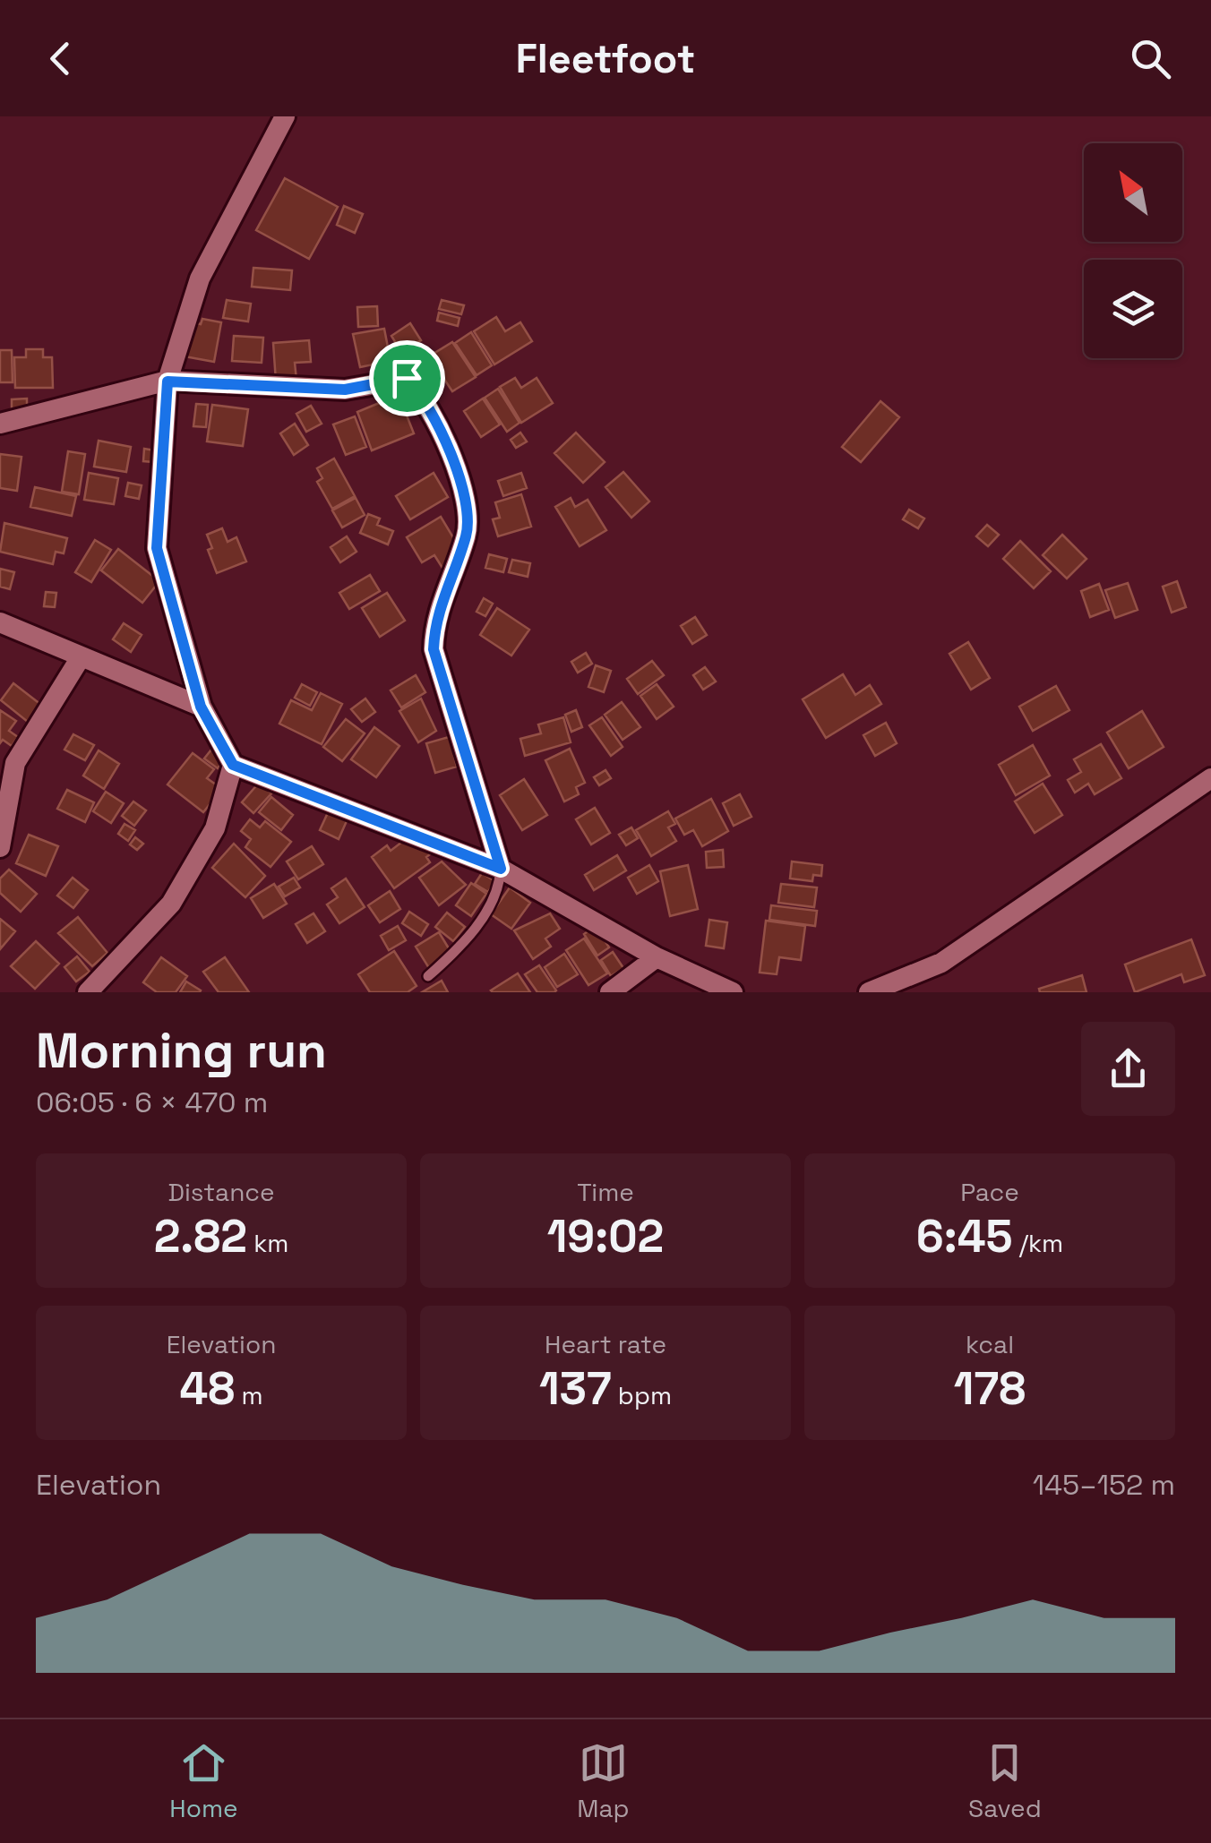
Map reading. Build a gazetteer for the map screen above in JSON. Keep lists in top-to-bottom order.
{
  "north": "top left",
  "page": {
    "header": "Fleetfoot",
    "heading": ["Morning run", "06:05 · 6 × 470 m"],
    "stats": [
      ["Distance", "2.82 km"],
      ["Time", "19:02"],
      ["Pace", "6:45 /km"],
      ["Elevation", "48 m"],
      ["Heart rate", "137 bpm"],
      ["kcal", "178"]
    ],
    "chart": ["Elevation", "145–152 m"],
    "tabs": ["Home", "Map", "Saved"]
  }
}
